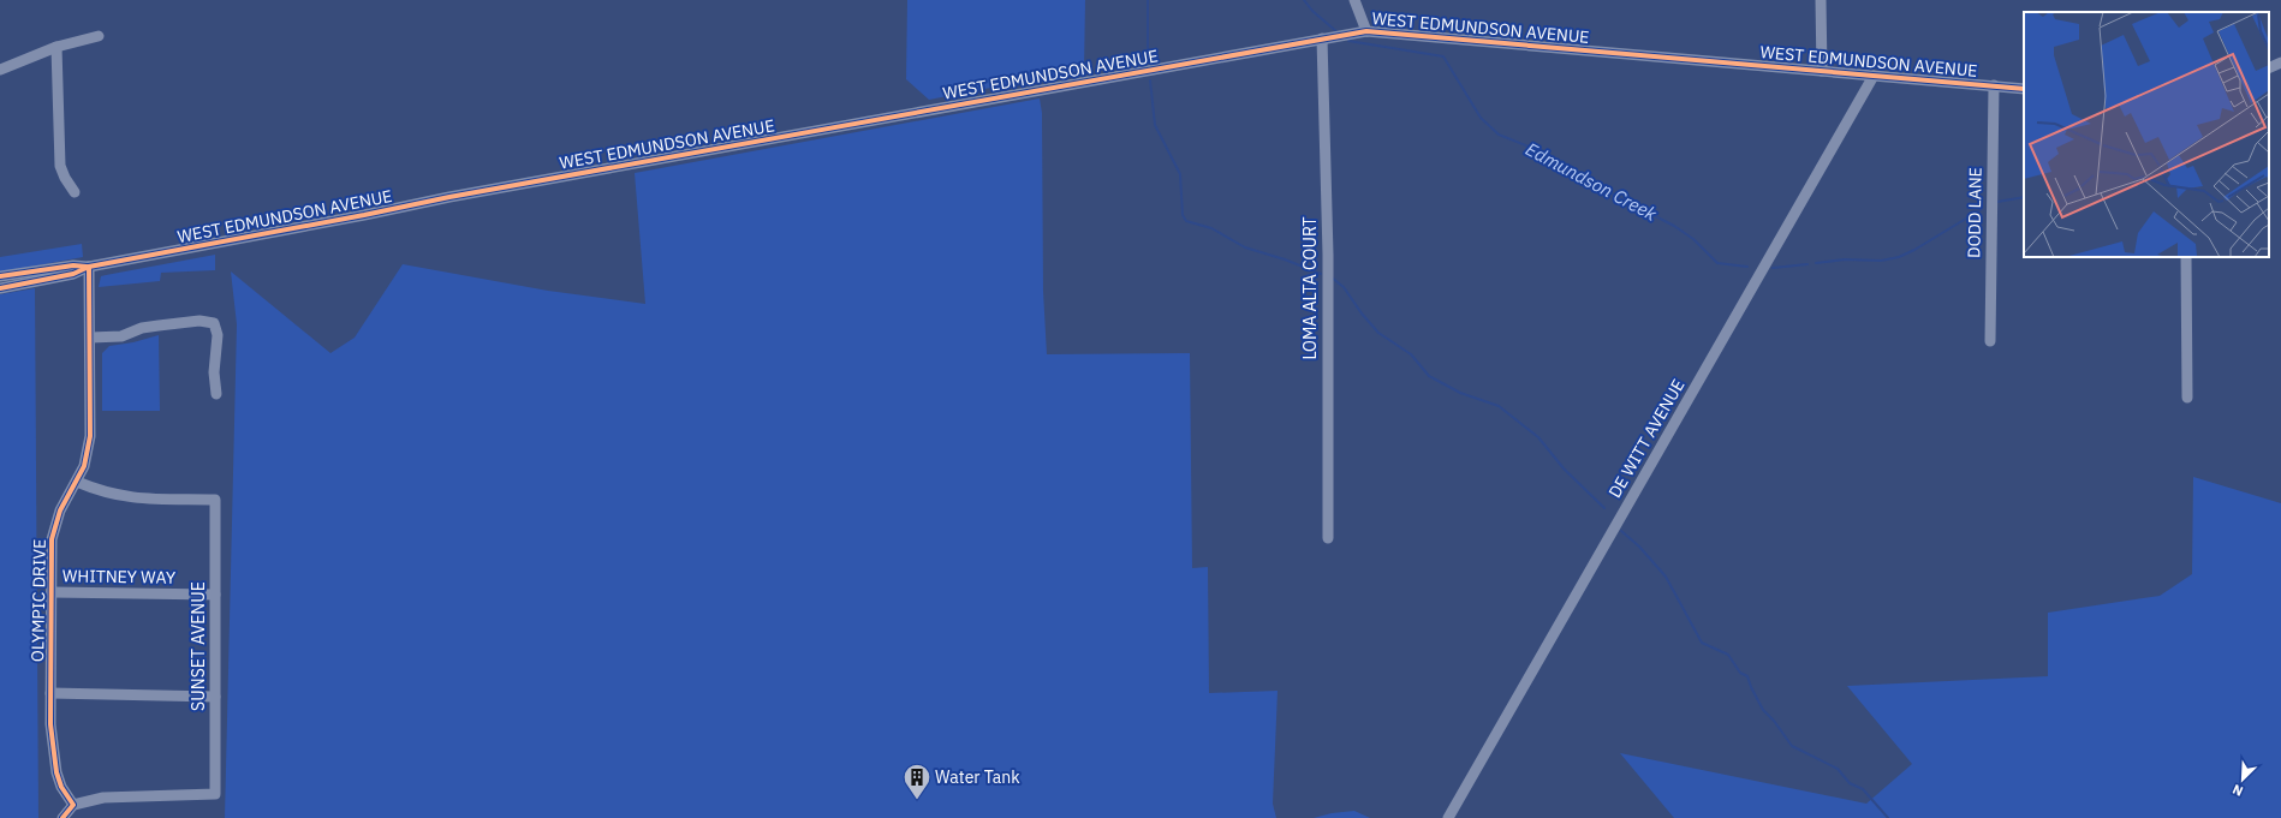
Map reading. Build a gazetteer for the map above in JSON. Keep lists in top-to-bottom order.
{
  "streets": {
    "street": [
      "WEST EDMUNDSON AVENUE",
      "DODD LANE",
      "LOMA ALTA COURT",
      "DE WITT AVENUE",
      "WHITNEY WAY",
      "OLYMPIC DRIVE",
      "SUNSET AVENUE"
    ]
  },
  "crossings": [
    ["WEST EDMUNDSON AVENUE", "DODD LANE"],
    ["WEST EDMUNDSON AVENUE", "LOMA ALTA COURT"],
    ["WEST EDMUNDSON AVENUE", "DE WITT AVENUE"],
    ["WEST EDMUNDSON AVENUE", "OLYMPIC DRIVE"],
    ["WHITNEY WAY", "OLYMPIC DRIVE"],
    ["WHITNEY WAY", "SUNSET AVENUE"],
    ["OLYMPIC DRIVE", "SUNSET AVENUE"]
  ],
  "water": ["Edmundson Creek"],
  "places": {
    "building": ["Water Tank"]
  },
  "north": "bottom left"
}
